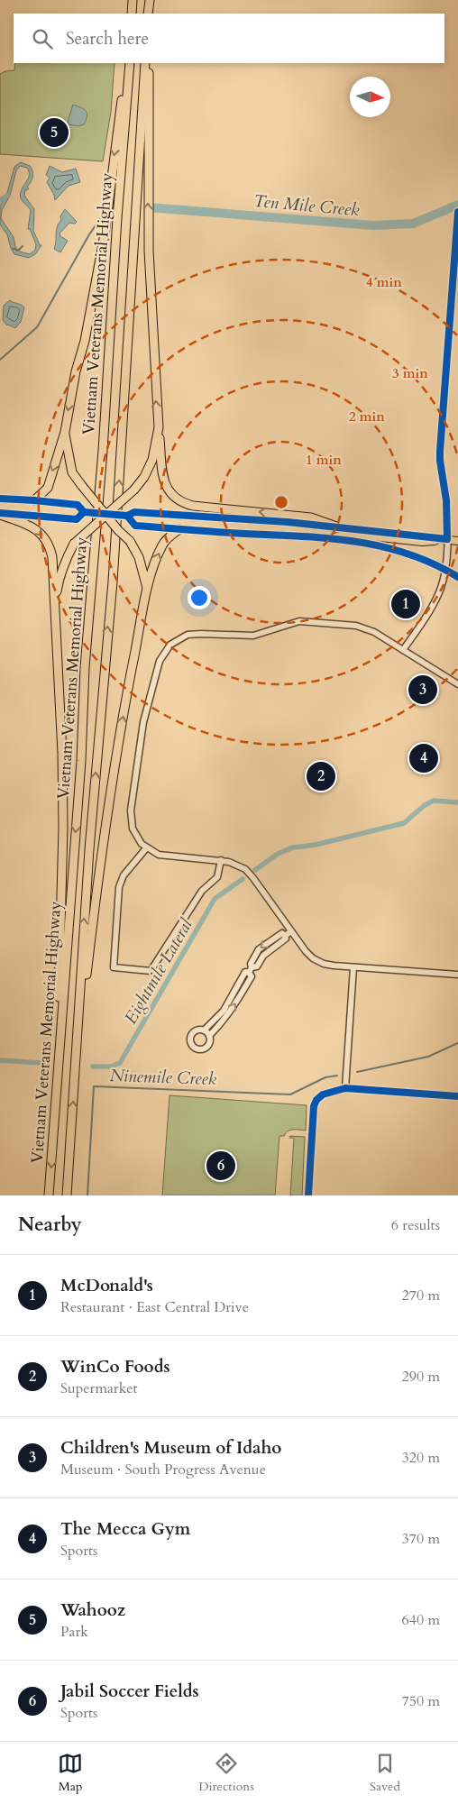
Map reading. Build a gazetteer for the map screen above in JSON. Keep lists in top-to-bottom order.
{
  "streets": {
    "highway": ["Vietnam Veterans Memorial Highway"]
  },
  "water": ["Ten Mile Creek", "Eightmile Lateral", "Ninemile Creek"],
  "north": "right",
  "page": {
    "search": "Search here",
    "pins": [
      "5",
      "1",
      "3",
      "4",
      "2",
      "6"
    ],
    "heading": ["Nearby", "6 results"],
    "list": [
      {
        "mark": "1",
        "name": "McDonald's",
        "note": "Restaurant · East Central Drive",
        "value": "270 m"
      },
      {
        "mark": "2",
        "name": "WinCo Foods",
        "note": "Supermarket",
        "value": "290 m"
      },
      {
        "mark": "3",
        "name": "Children's Museum of Idaho",
        "note": "Museum · South Progress Avenue",
        "value": "320 m"
      },
      {
        "mark": "4",
        "name": "The Mecca Gym",
        "note": "Sports",
        "value": "370 m"
      },
      {
        "mark": "5",
        "name": "Wahooz",
        "note": "Park",
        "value": "640 m"
      },
      {
        "mark": "6",
        "name": "Jabil Soccer Fields",
        "note": "Sports",
        "value": "750 m"
      }
    ],
    "nav": ["Map", "Directions", "Saved"]
  },
  "rings": [
    "4 min",
    "3 min",
    "2 min",
    "1 min"
  ]
}
